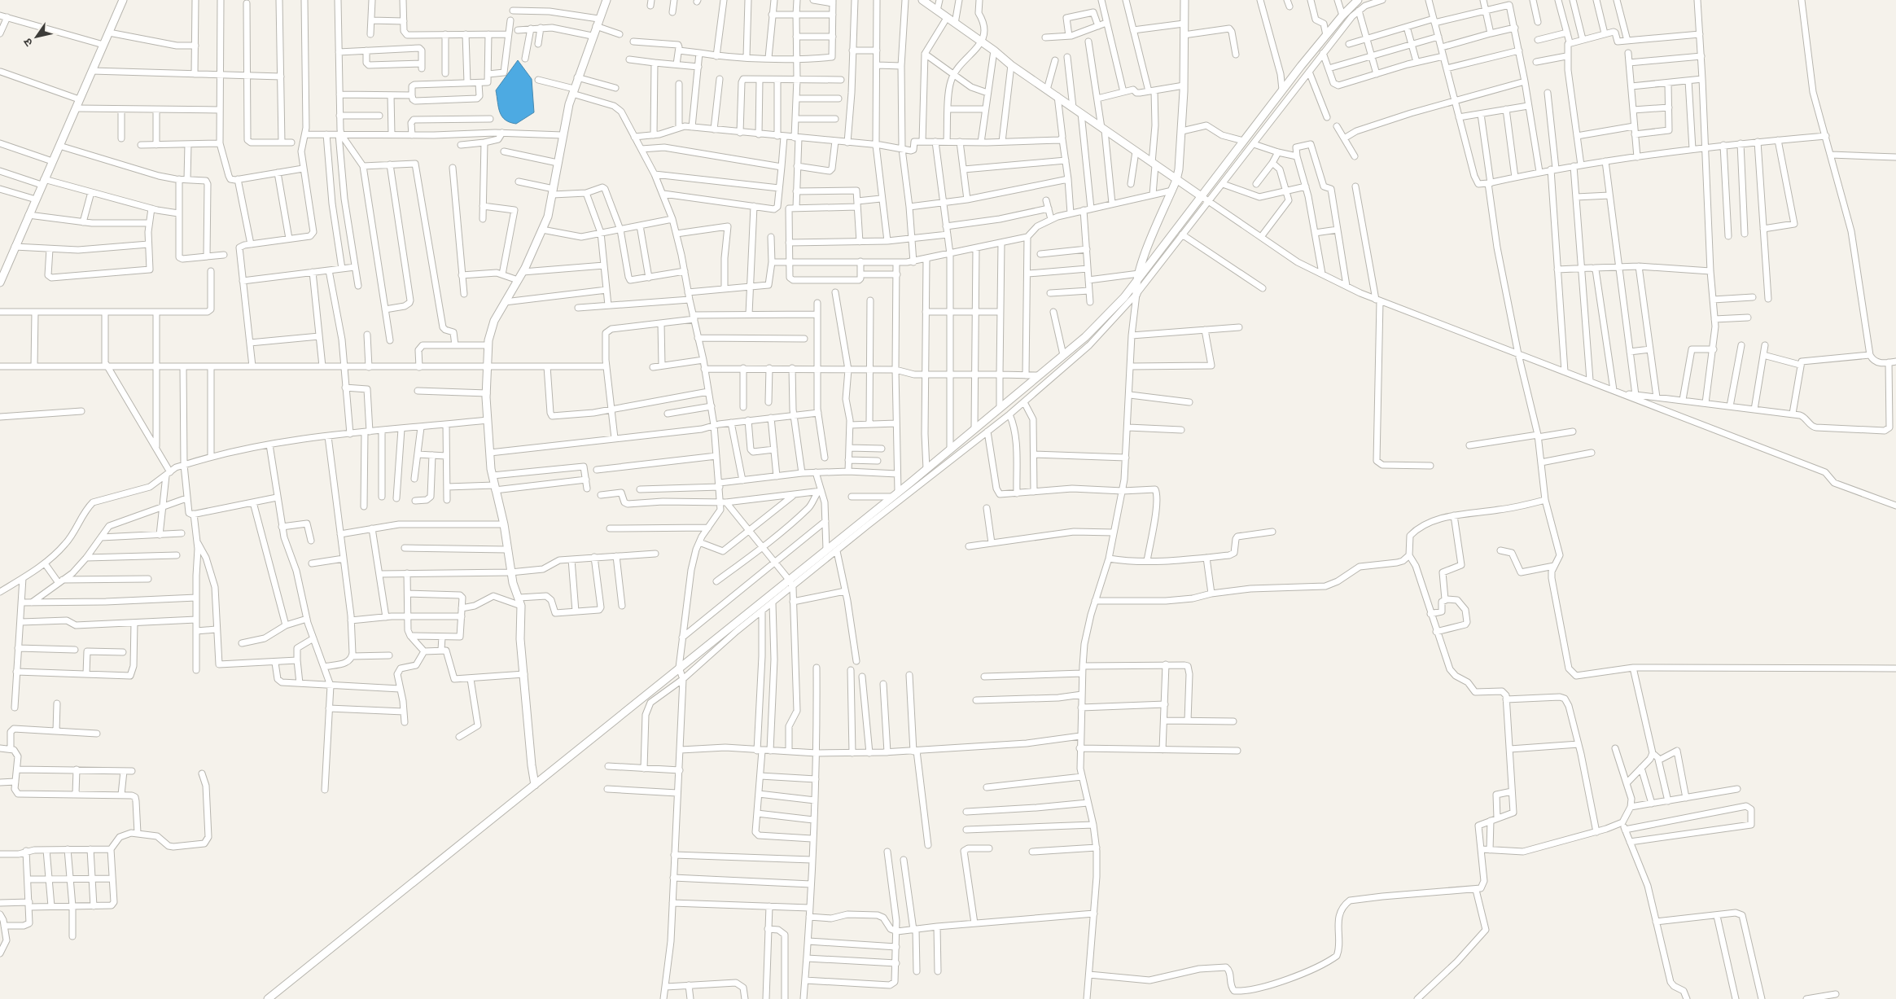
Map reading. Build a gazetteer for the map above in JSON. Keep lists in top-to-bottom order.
{
  "north": "bottom left"
}
